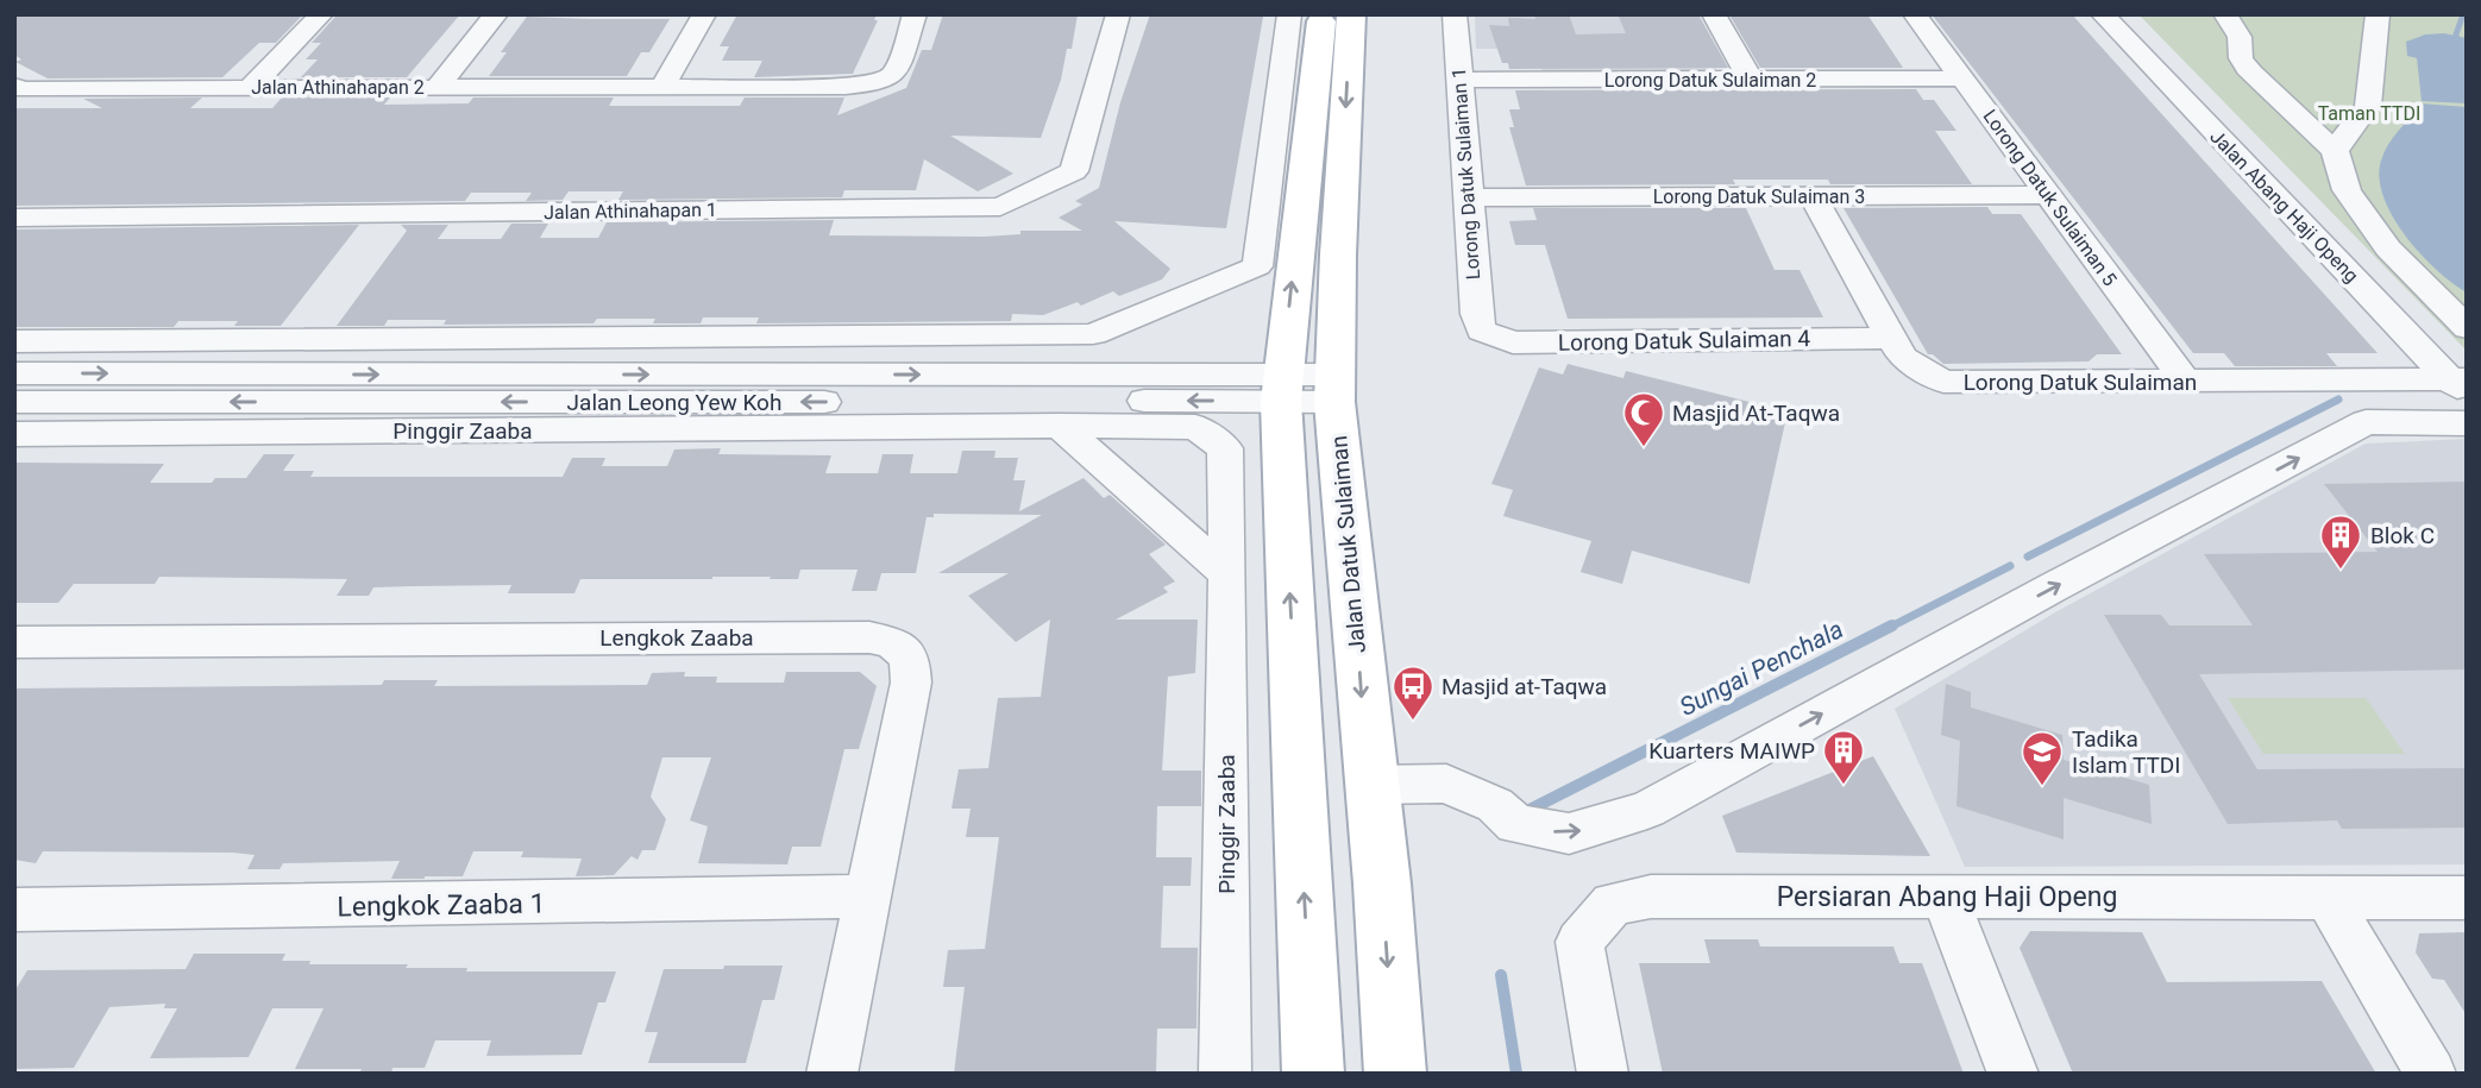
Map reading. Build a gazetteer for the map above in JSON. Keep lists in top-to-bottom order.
{
  "streets": {
    "main road": ["Jalan Datuk Sulaiman"],
    "street": [
      "Lorong Datuk Sulaiman 2",
      "Jalan Athinahapan 2",
      "Lorong Datuk Sulaiman 1",
      "Lorong Datuk Sulaiman 3",
      "Lorong Datuk Sulaiman 5",
      "Jalan Abang Haji Openg",
      "Jalan Athinahapan 1",
      "Lorong Datuk Sulaiman 4",
      "Lorong Datuk Sulaiman",
      "Jalan Leong Yew Koh",
      "Pinggir Zaaba",
      "Lengkok Zaaba",
      "Persiaran Abang Haji Openg",
      "Lengkok Zaaba 1"
    ]
  },
  "crossings": [
    ["Lorong Datuk Sulaiman 2", "Lorong Datuk Sulaiman 1"],
    ["Lorong Datuk Sulaiman 2", "Lorong Datuk Sulaiman 5"],
    ["Lorong Datuk Sulaiman 1", "Lorong Datuk Sulaiman 3"],
    ["Lorong Datuk Sulaiman 1", "Lorong Datuk Sulaiman 4"],
    ["Lorong Datuk Sulaiman 3", "Lorong Datuk Sulaiman 5"],
    ["Lorong Datuk Sulaiman 3", "Lorong Datuk Sulaiman"],
    ["Lorong Datuk Sulaiman 5", "Lorong Datuk Sulaiman"],
    ["Jalan Abang Haji Openg", "Lorong Datuk Sulaiman"],
    ["Lorong Datuk Sulaiman 4", "Lorong Datuk Sulaiman"],
    ["Jalan Leong Yew Koh", "Jalan Datuk Sulaiman"],
    ["Lengkok Zaaba", "Lengkok Zaaba 1"]
  ],
  "water": ["Sungai Penchala"],
  "parks": ["Taman TTDI"],
  "places": {
    "mosque": ["Masjid At-Taqwa"],
    "building": ["Blok C", "Kuarters MAIWP"],
    "bus stop": ["Masjid at-Taqwa"],
    "school or university": ["Tadika Islam TTDI"]
  }
}
